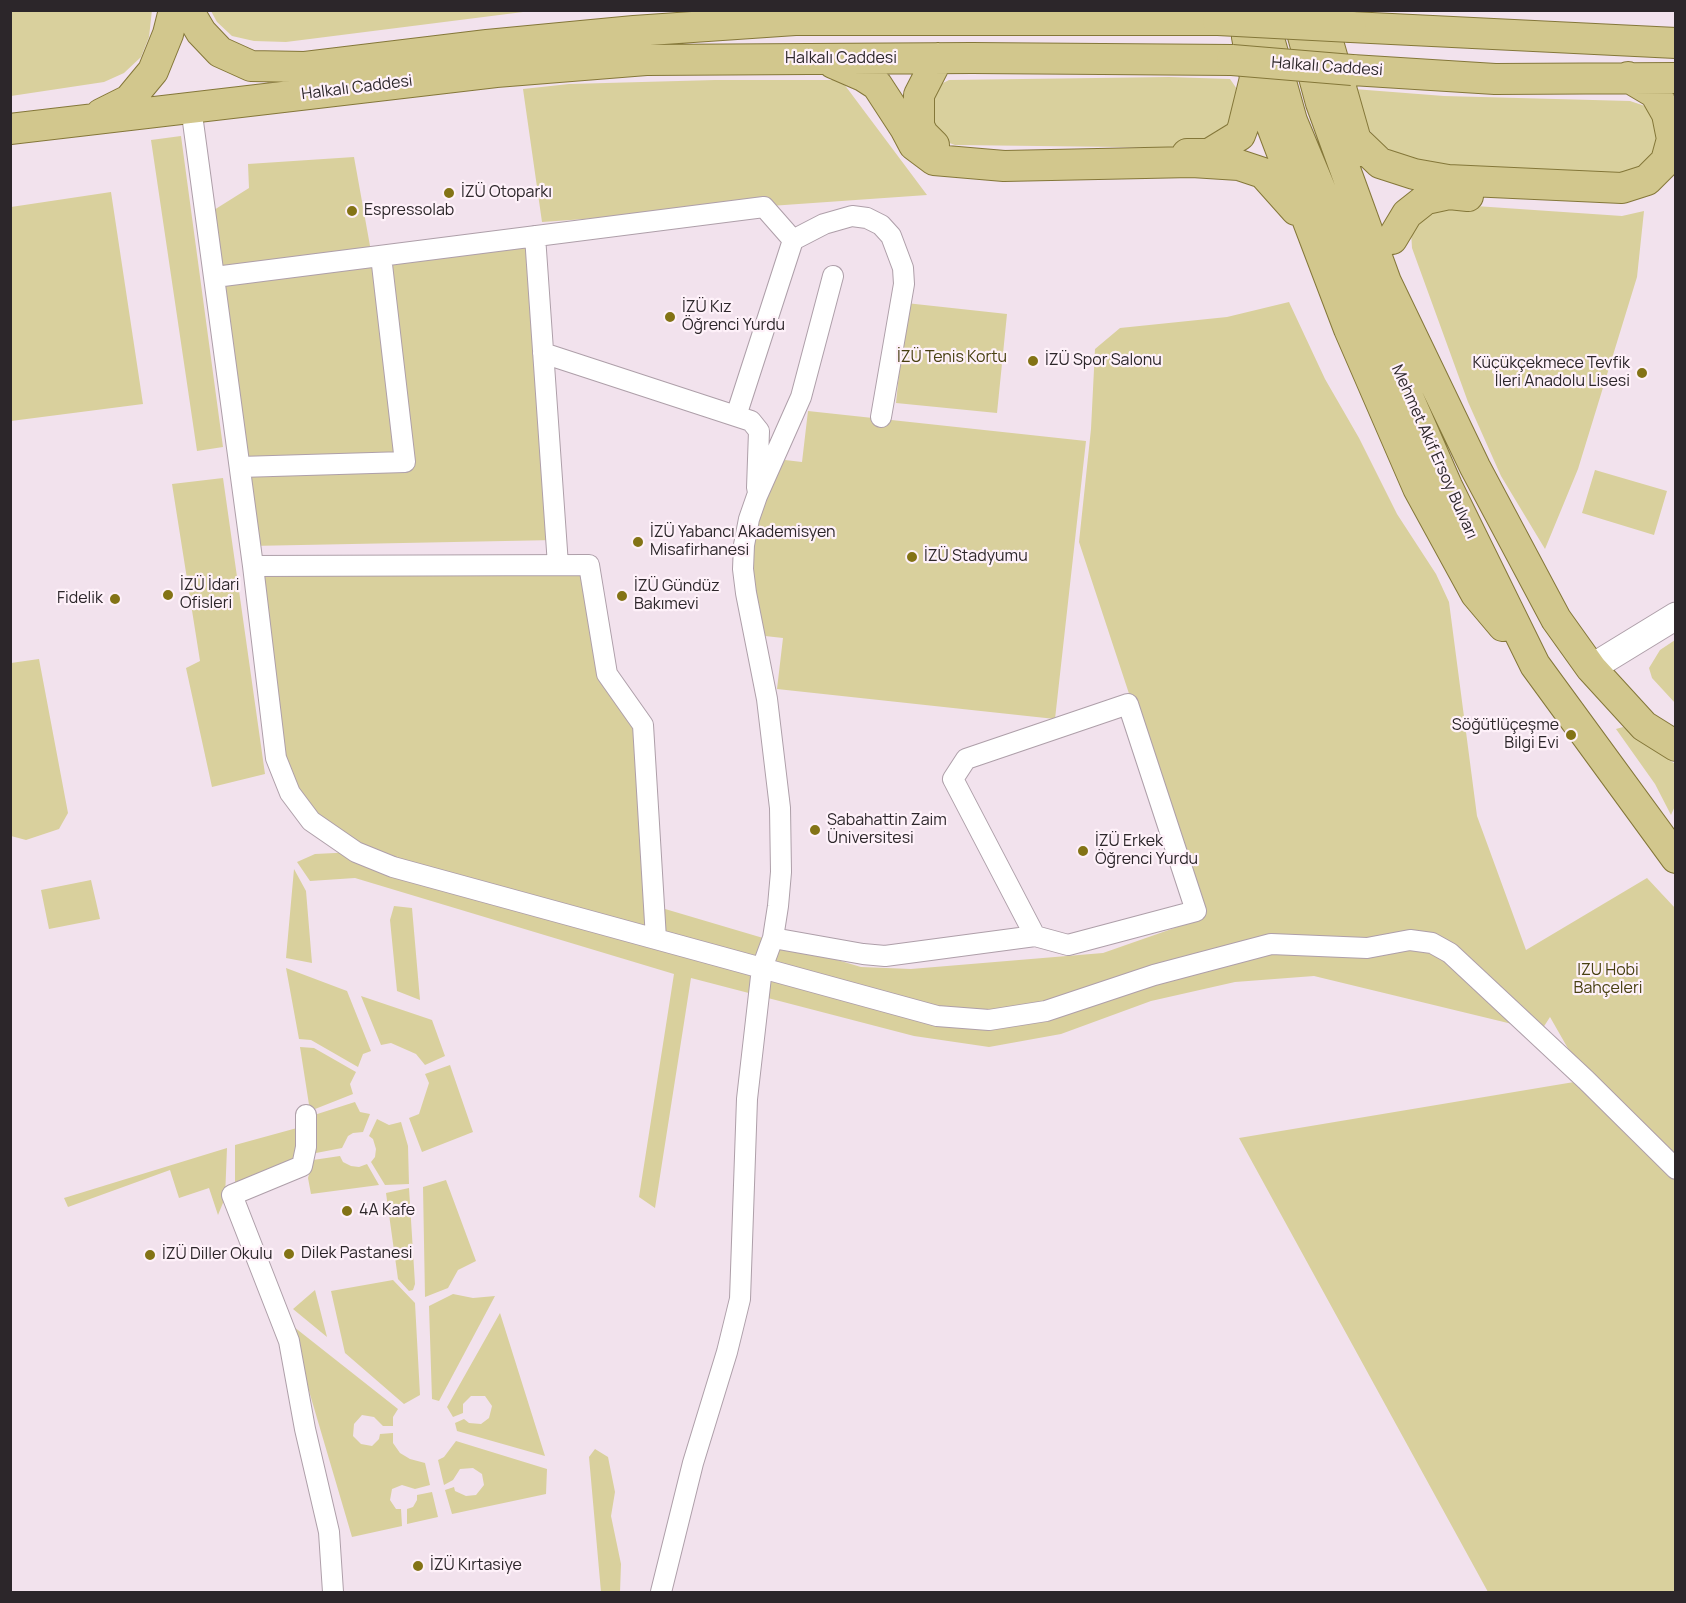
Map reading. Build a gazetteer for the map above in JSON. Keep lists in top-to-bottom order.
{
  "streets": {
    "main road": ["Halkalı Caddesi", "Mehmet Akif Ersoy Bulvarı"]
  },
  "parks": ["İZÜ Tenis Kortu", "IZU Hobi Bahçeleri"],
  "places": [
    "İZÜ Otoparkı",
    "Espressolab",
    "İZÜ Kız Öğrenci Yurdu",
    "İZÜ Spor Salonu",
    "Küçükçekmece Tevfik İleri Anadolu Lisesi",
    "İZÜ Yabancı Akademisyen Misafirhanesi",
    "İZÜ Stadyumu",
    "İZÜ İdari Ofisleri",
    "İZÜ Gündüz Bakımevi",
    "Fidelik",
    "Söğütlüçeşme Bilgi Evi",
    "Sabahattin Zaim Üniversitesi",
    "İZÜ Erkek Öğrenci Yurdu",
    "4A Kafe",
    "Dilek Pastanesi",
    "İZÜ Diller Okulu",
    "İZÜ Kırtasiye"
  ]
}
